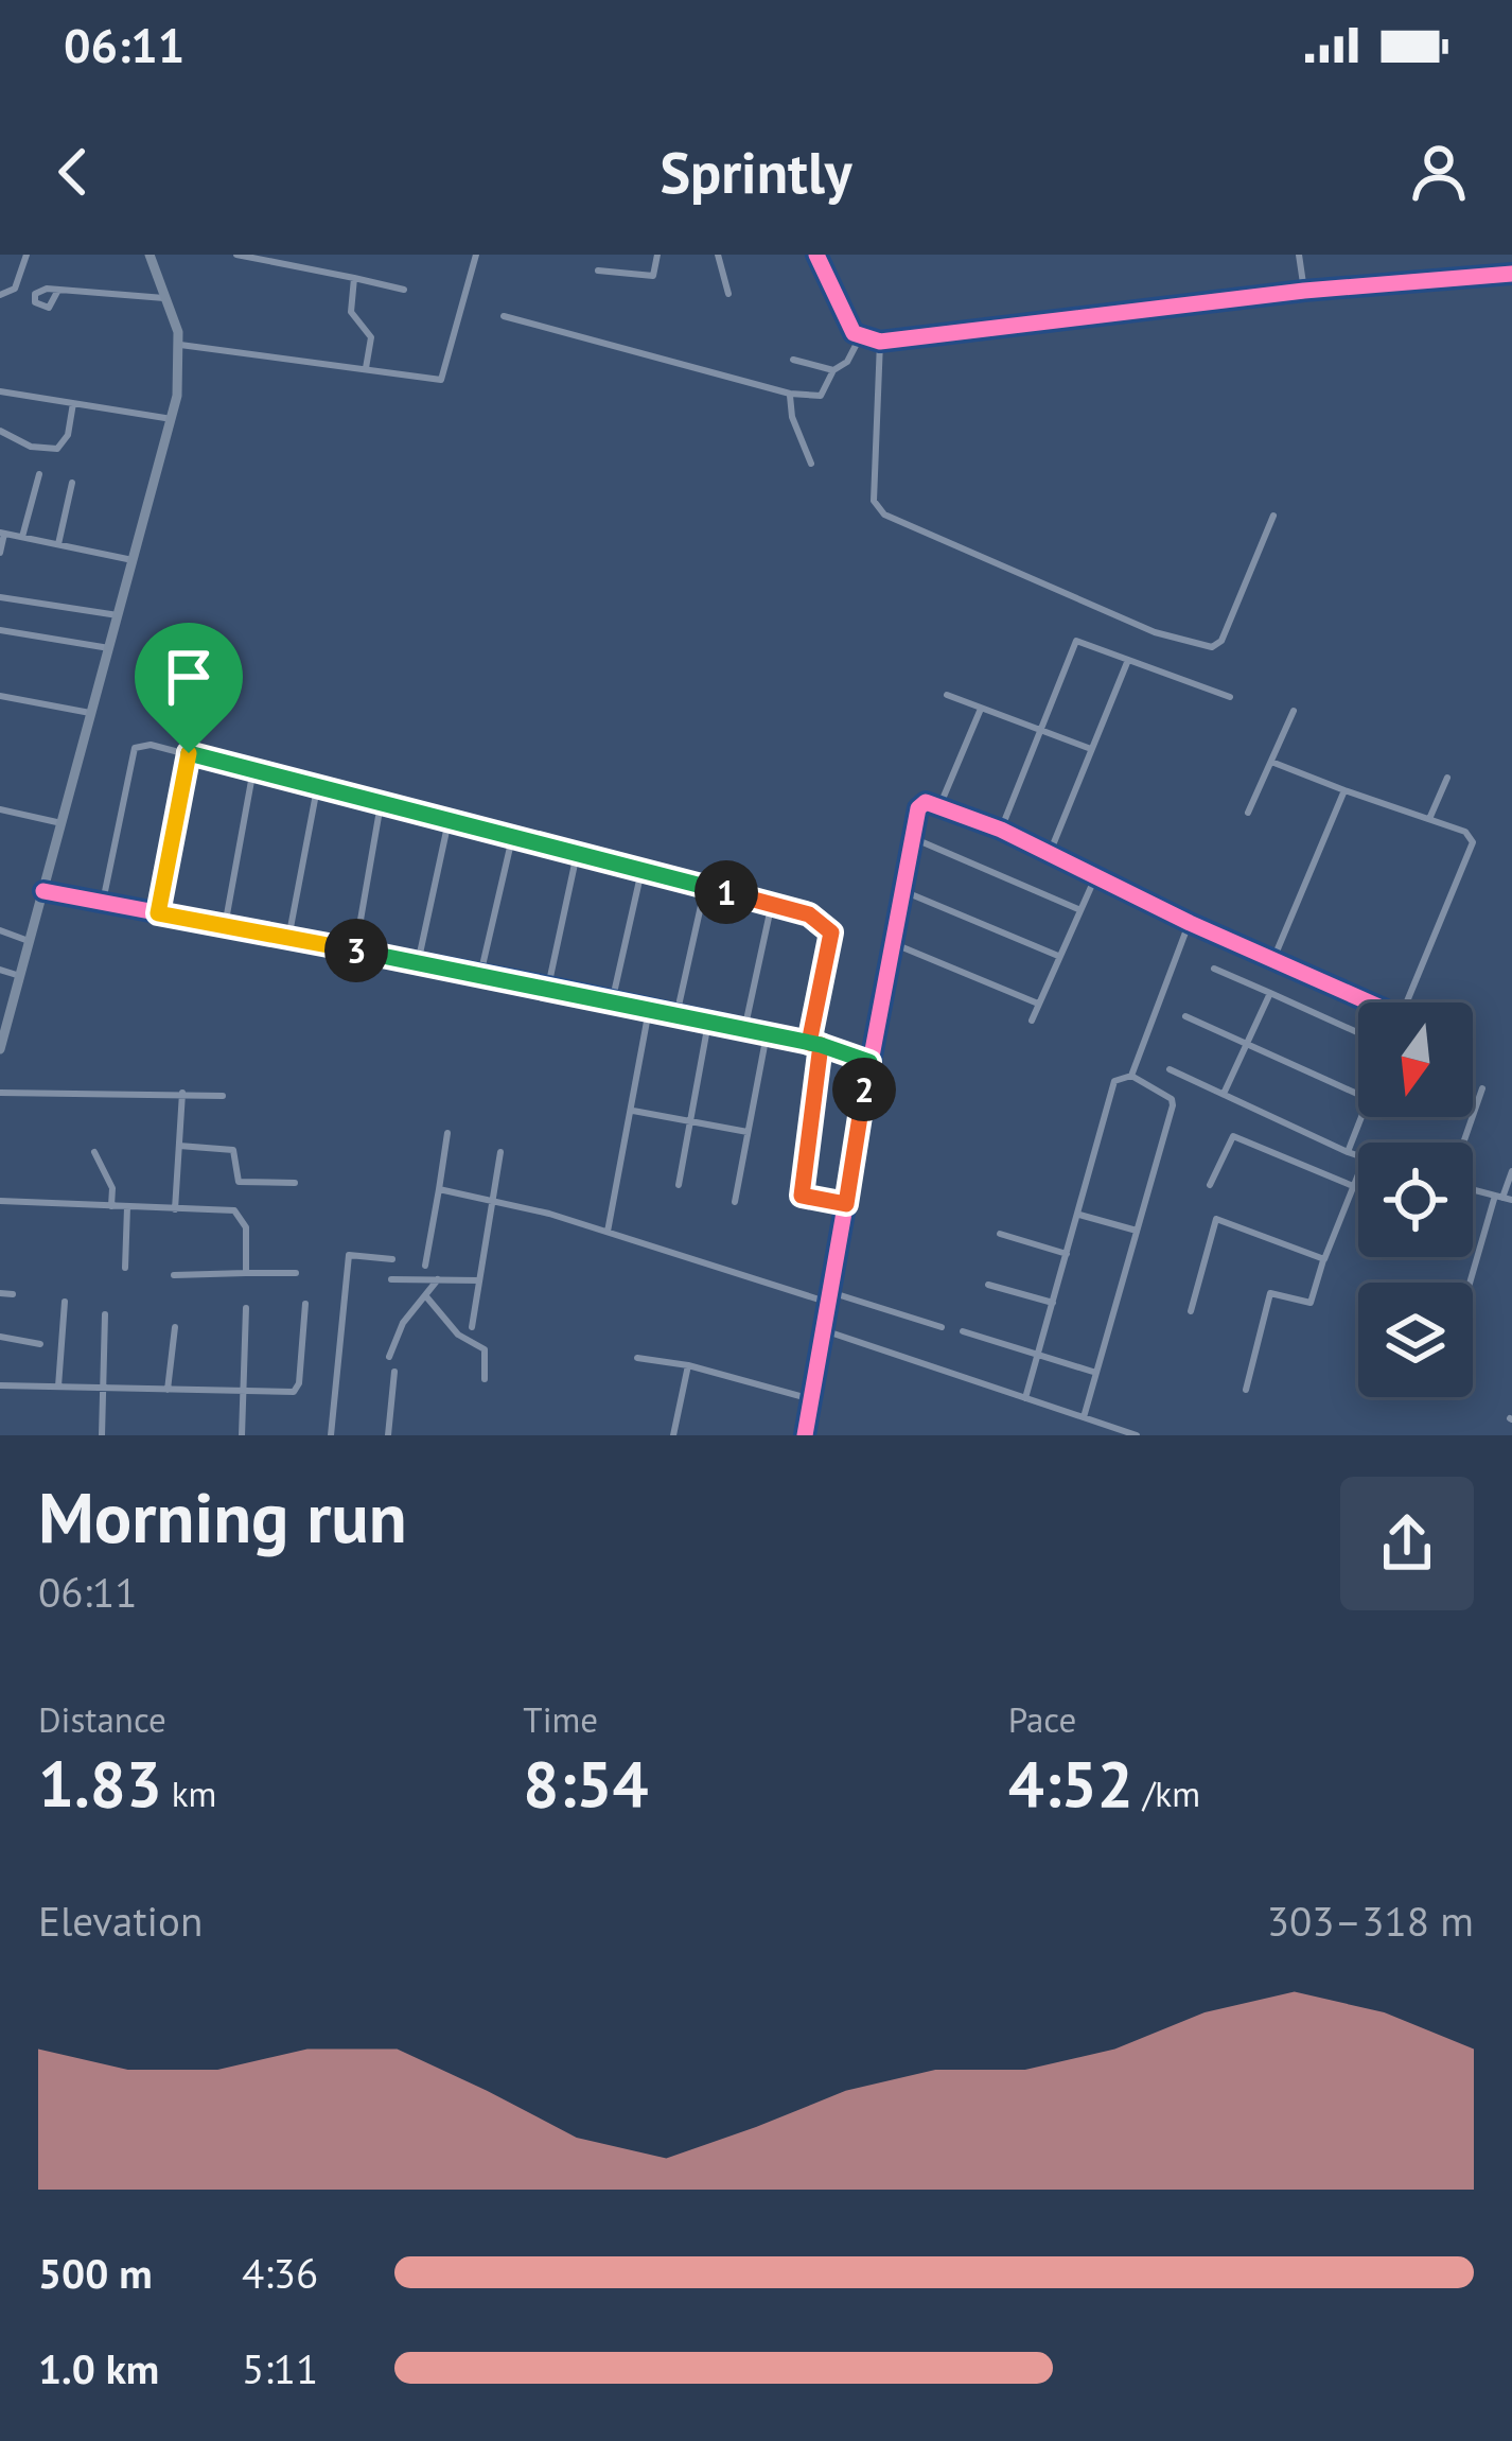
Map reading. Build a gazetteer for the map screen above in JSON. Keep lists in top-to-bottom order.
{
  "north": "bottom",
  "page": {
    "status": "06:11",
    "header": "Sprintly",
    "pins": ["1", "3", "2"],
    "heading": ["Morning run", "06:11"],
    "stats": [
      ["Distance", "1.83 km"],
      ["Time", "8:54"],
      ["Pace", "4:52 /km"]
    ],
    "chart": ["Elevation", "303–318 m"],
    "list": [
      {
        "name": "500 m",
        "note": "4:36"
      },
      {
        "name": "1.0 km",
        "note": "5:11"
      }
    ]
  }
}
